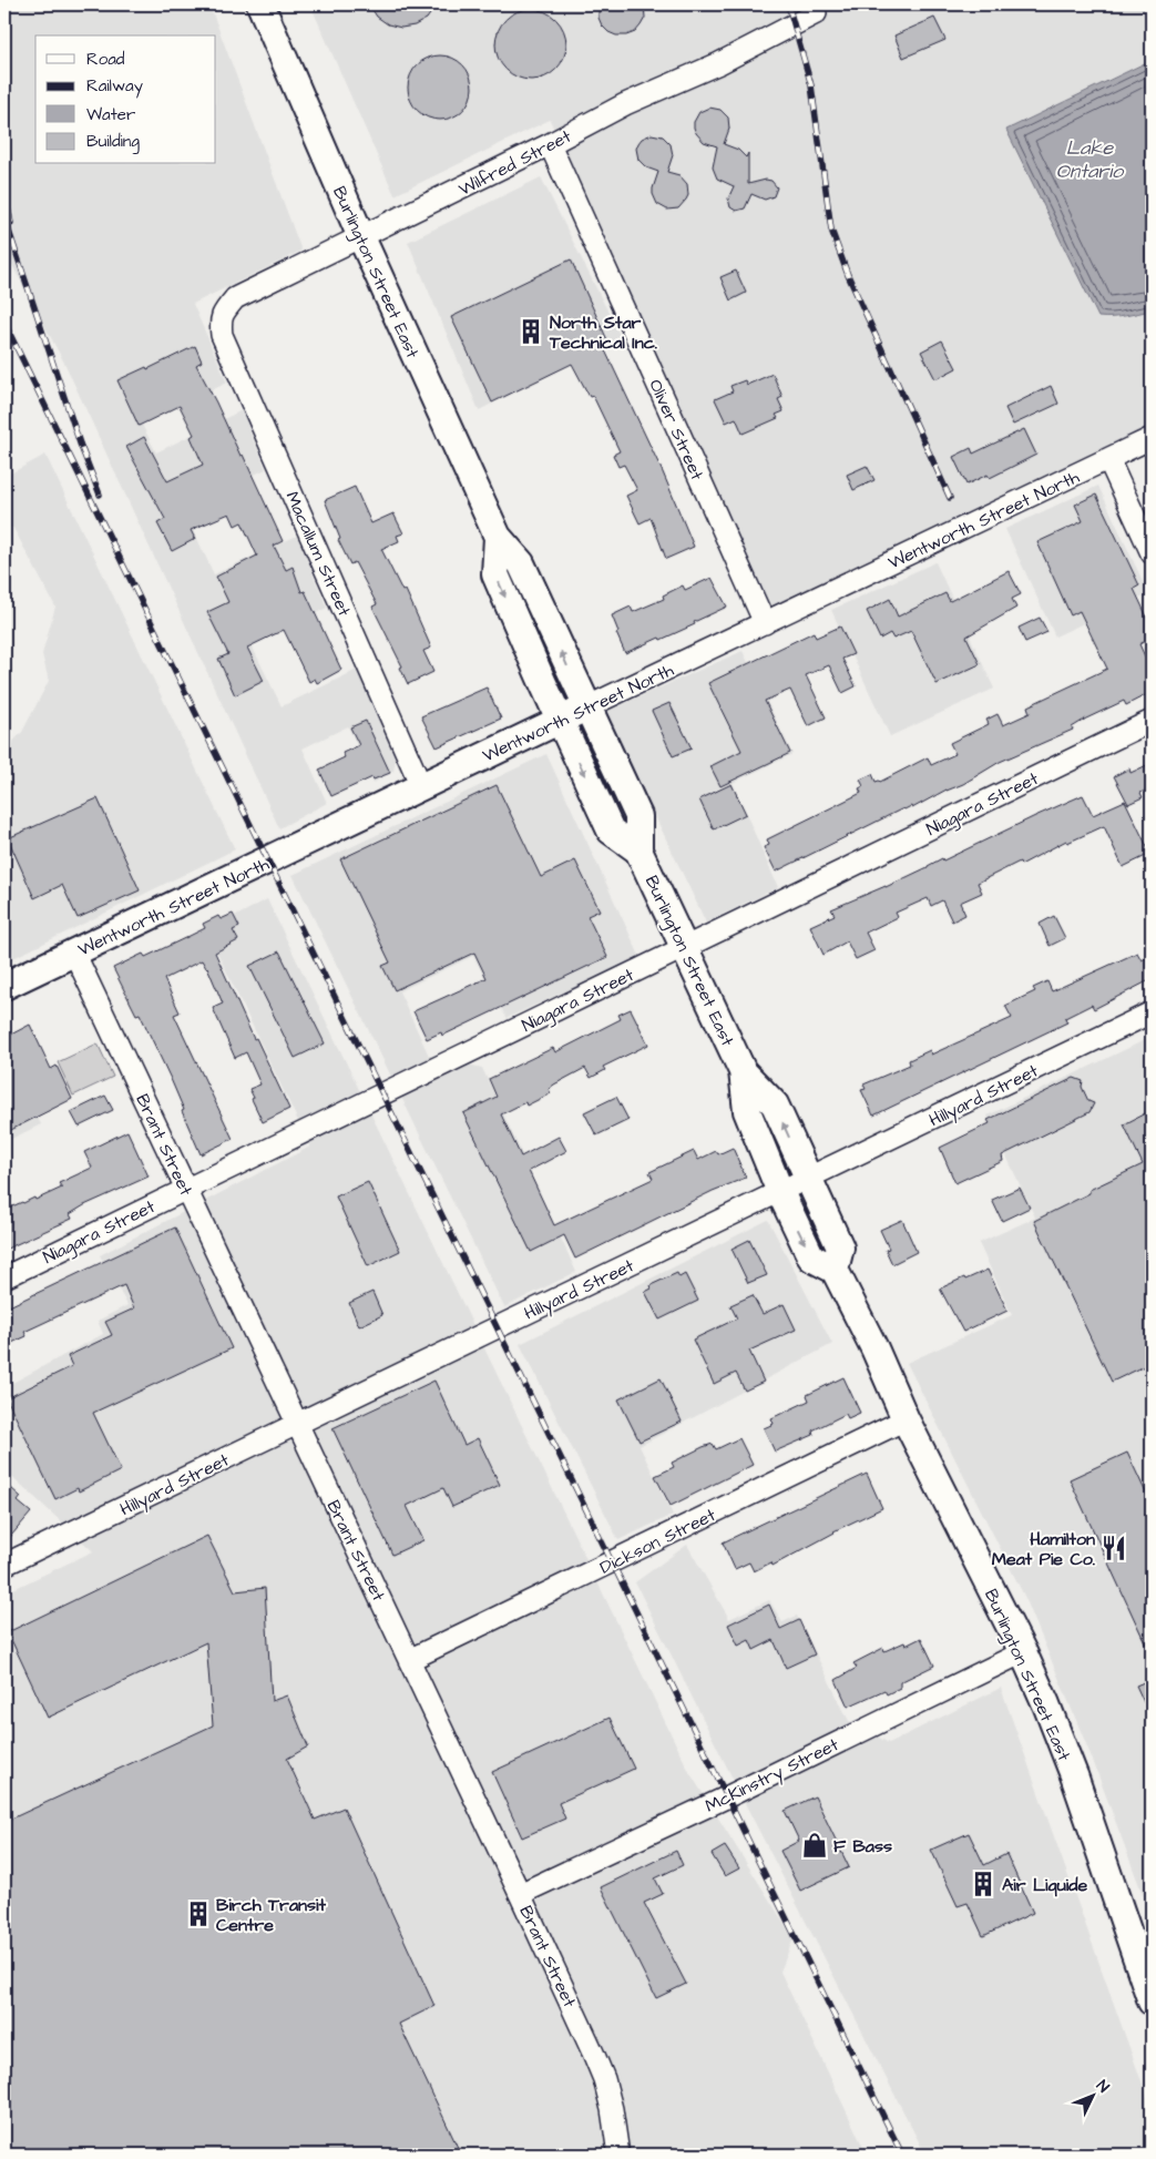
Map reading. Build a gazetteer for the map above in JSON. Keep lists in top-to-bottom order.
{
  "streets": {
    "main road": ["Burlington Street East", "Wentworth Street North"],
    "street": [
      "Wilfred Street",
      "Oliver Street",
      "Macallum Street",
      "Niagara Street",
      "Hillyard Street",
      "Brant Street",
      "Dickson Street",
      "McKinstry Street"
    ]
  },
  "crossings": [
    ["Wilfred Street", "Burlington Street East"],
    ["Wilfred Street", "Oliver Street"],
    ["Wilfred Street", "Macallum Street"],
    ["Burlington Street East", "Wentworth Street North"],
    ["Burlington Street East", "Niagara Street"],
    ["Burlington Street East", "Hillyard Street"],
    ["Burlington Street East", "Dickson Street"],
    ["Burlington Street East", "McKinstry Street"],
    ["Oliver Street", "Wentworth Street North"],
    ["Wentworth Street North", "Macallum Street"],
    ["Wentworth Street North", "Brant Street"],
    ["Niagara Street", "Brant Street"],
    ["Hillyard Street", "Brant Street"],
    ["Brant Street", "Dickson Street"],
    ["Brant Street", "McKinstry Street"]
  ],
  "water": ["Lake Ontario"],
  "places": {
    "building": ["North Star Technical Inc.", "Air Liquide", "Birch Transit Centre"],
    "restaurant": ["Hamilton Meat Pie Co."],
    "shop": ["F Bass"]
  },
  "legend": [
    "Road",
    "Railway",
    "Water",
    "Building"
  ],
  "north": "top right"
}
